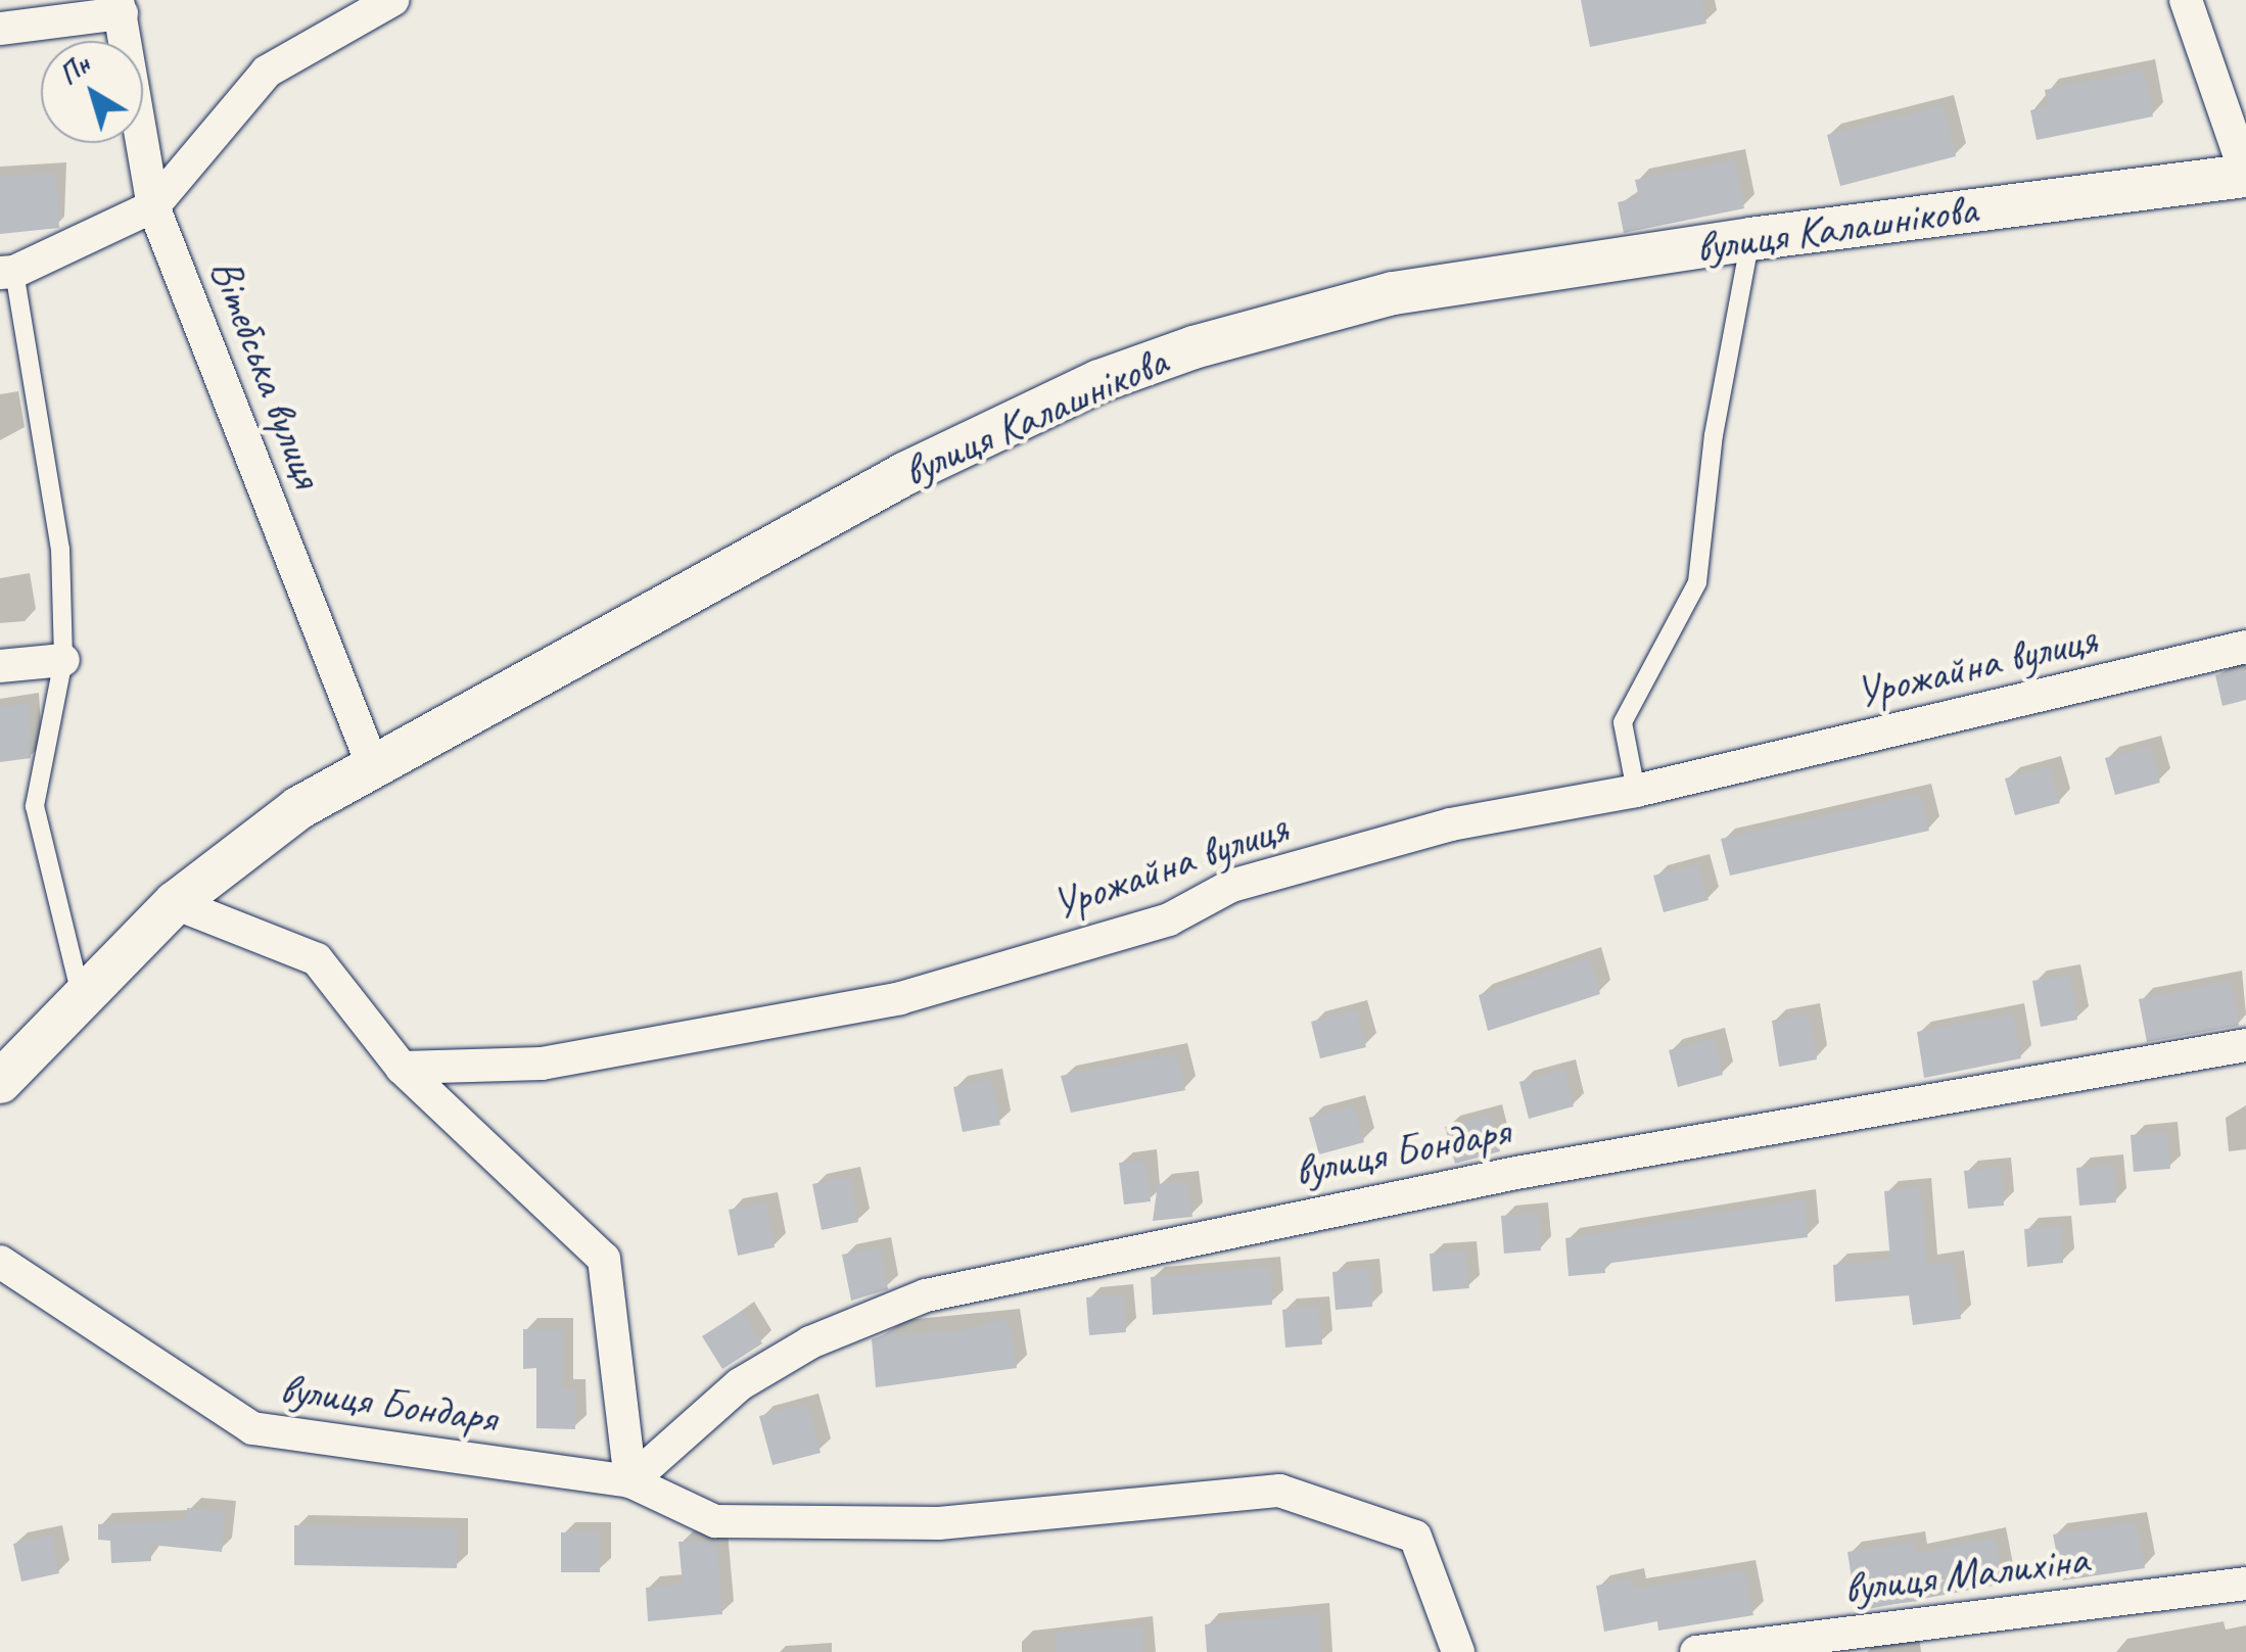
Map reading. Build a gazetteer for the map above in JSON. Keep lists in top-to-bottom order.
{
  "streets": {
    "street": [
      "вулиця Калашнікова",
      "Вітебська вулиця",
      "Урожайна вулиця",
      "вулиця Бондаря",
      "вулиця Малихіна"
    ]
  },
  "crossings": [
    ["вулиця Калашнікова", "Вітебська вулиця"]
  ],
  "north": "top left"
}
